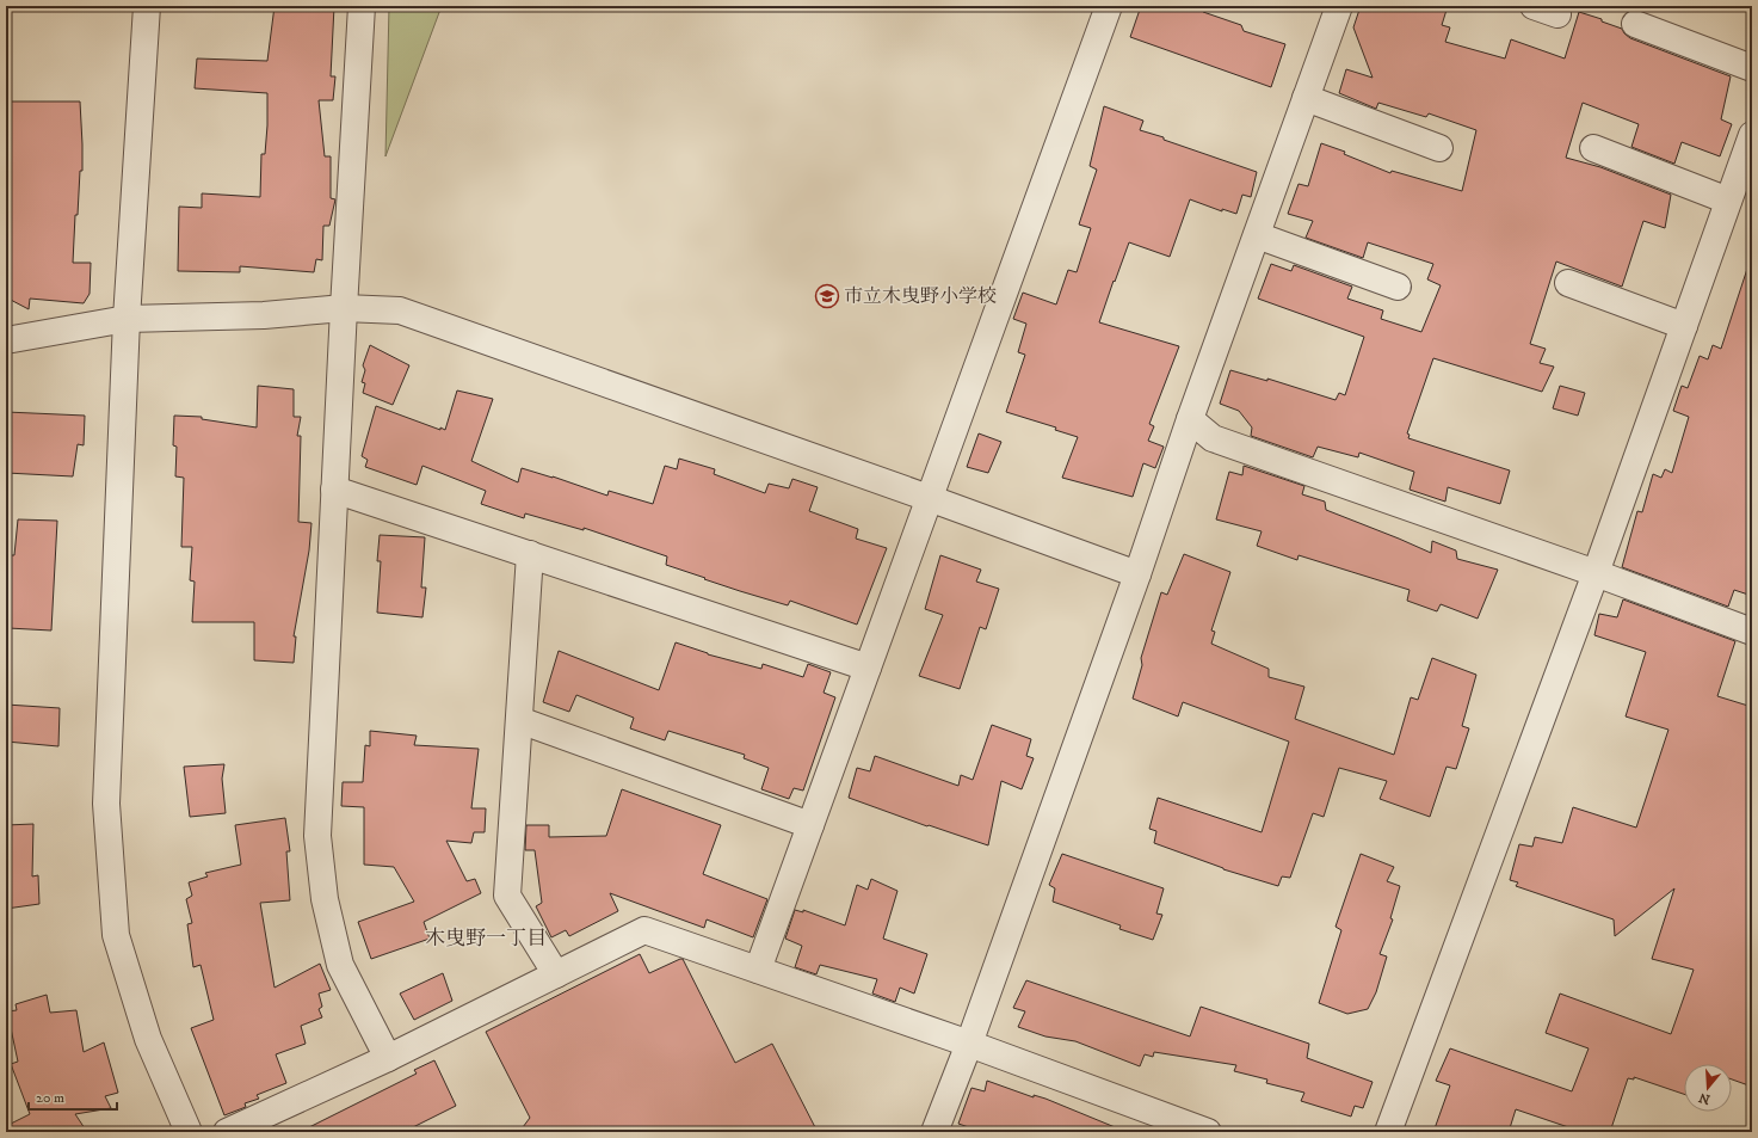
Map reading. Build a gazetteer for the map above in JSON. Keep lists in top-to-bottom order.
{
  "districts": ["木曳野一丁目"],
  "places": {
    "school or university": ["市立木曳野小学校"]
  },
  "scale_bar": "20 m",
  "north": "bottom"
}
